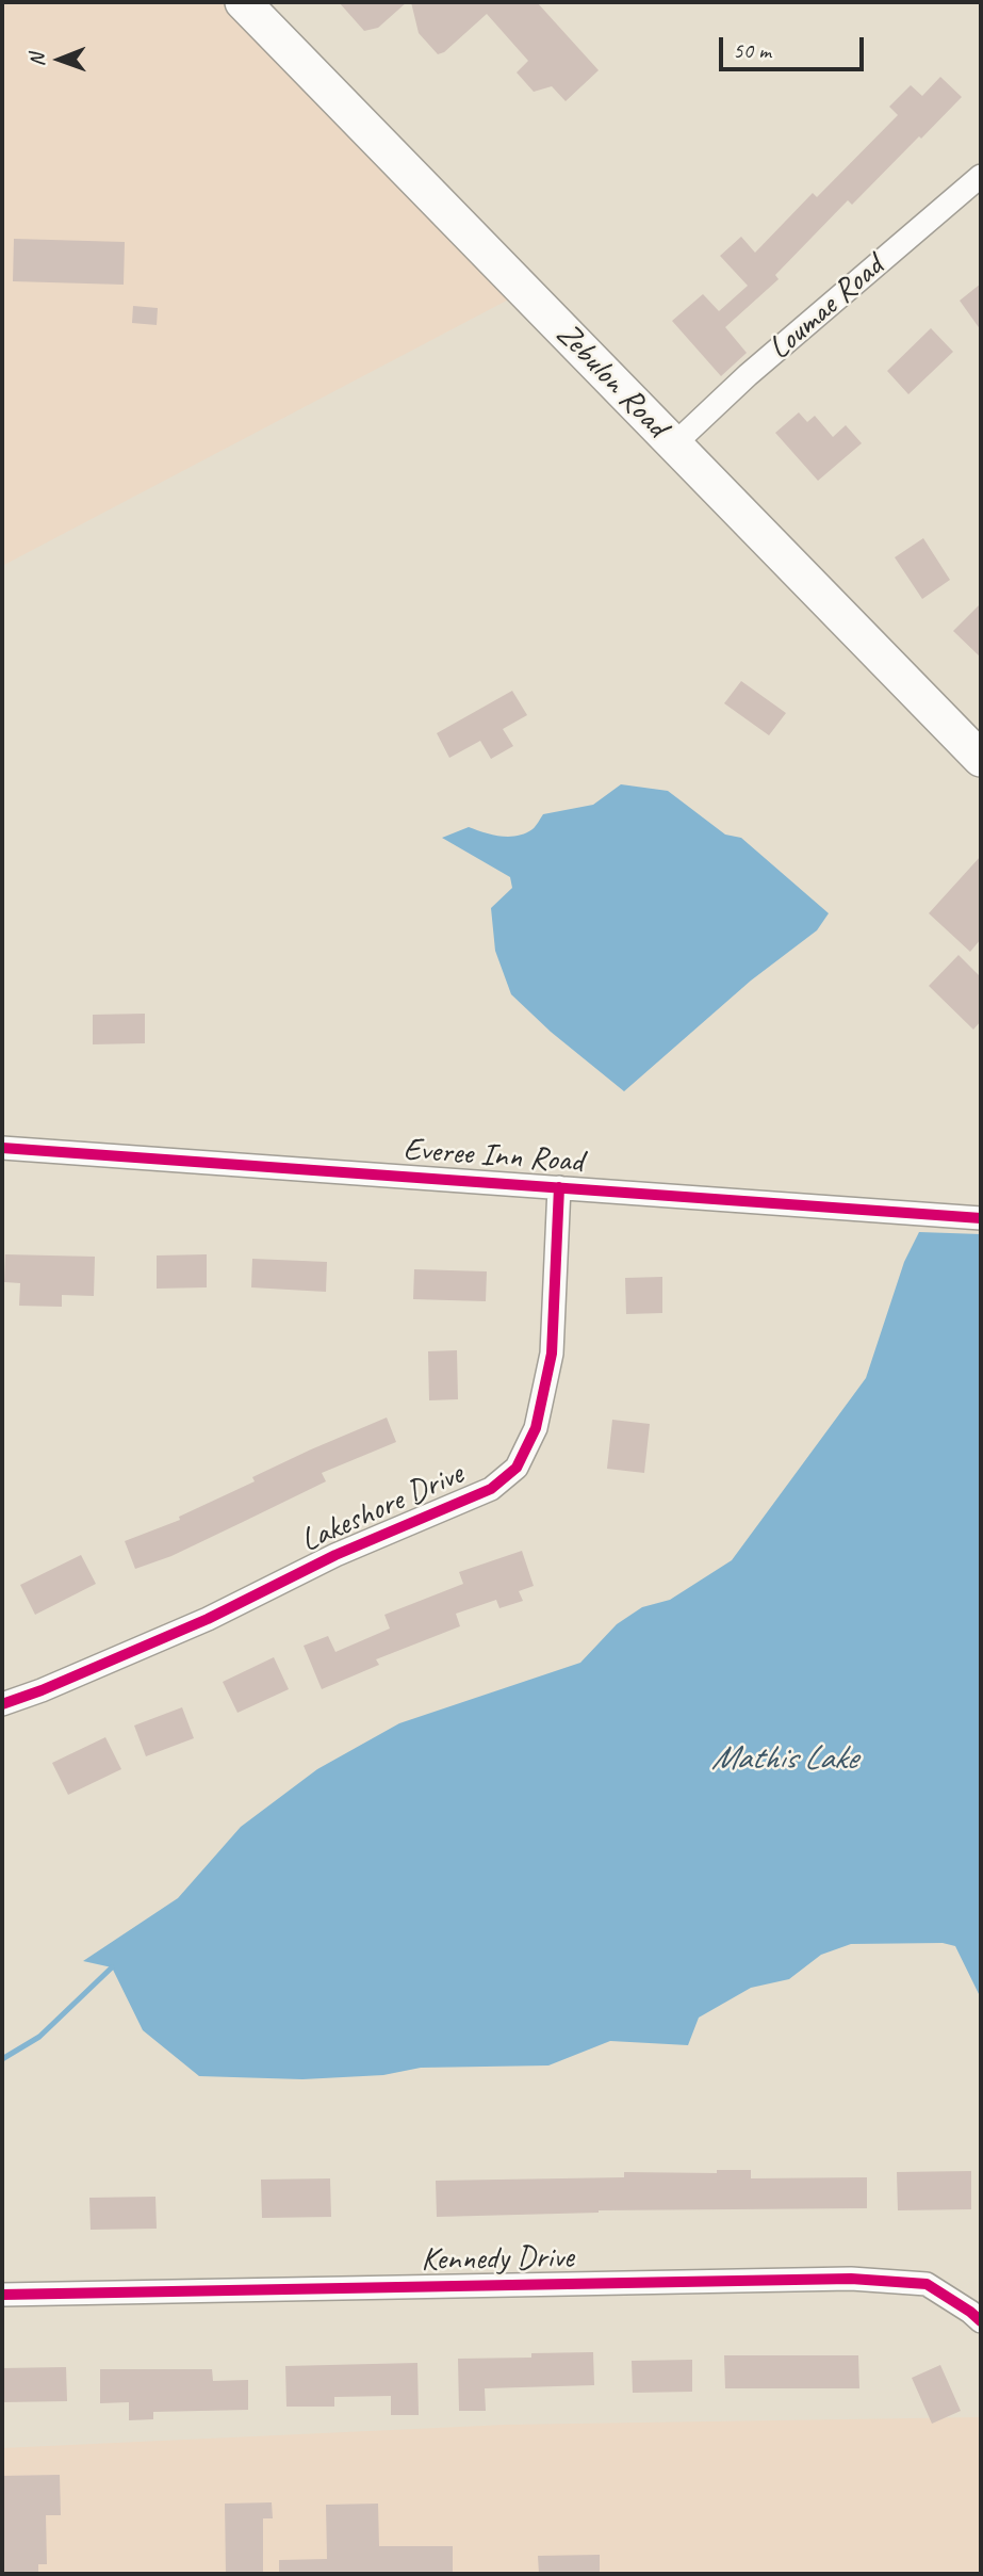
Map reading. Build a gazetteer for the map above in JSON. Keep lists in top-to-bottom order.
{
  "streets": {
    "main road": ["Zebulon Road"],
    "street": [
      "Loumae Road",
      "Everee Inn Road",
      "Lakeshore Drive",
      "Kennedy Drive"
    ]
  },
  "crossings": [
    ["Loumae Road", "Zebulon Road"],
    ["Everee Inn Road", "Lakeshore Drive"]
  ],
  "water": ["Mathis Lake"],
  "scale_bar": "50 m",
  "north": "left"
}
